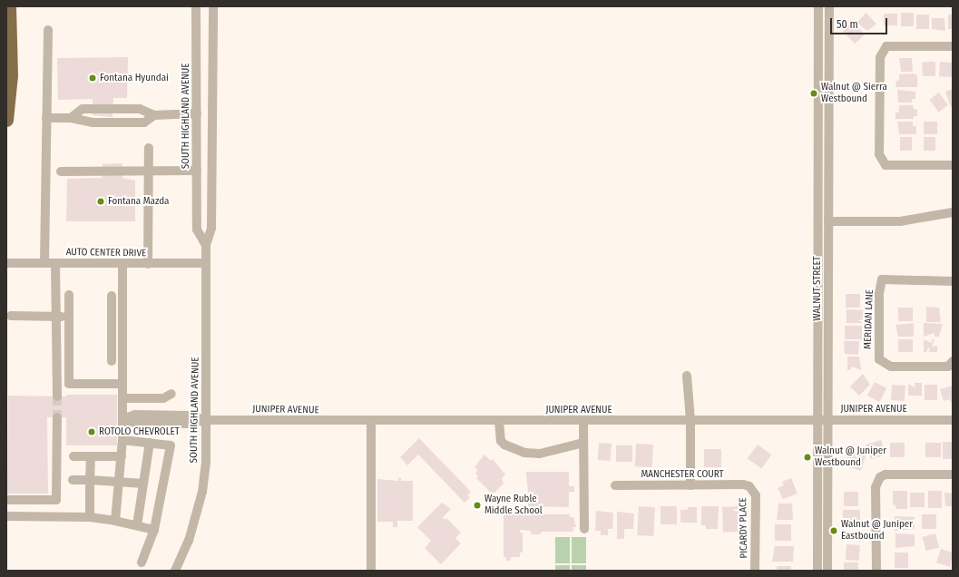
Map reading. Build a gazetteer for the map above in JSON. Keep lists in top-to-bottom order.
{
  "streets": {
    "street": [
      "SOUTH HIGHLAND AVENUE",
      "AUTO CENTER DRIVE",
      "WALNUT STREET",
      "MERIDAN LANE",
      "JUNIPER AVENUE",
      "MANCHESTER COURT",
      "PICARDY PLACE"
    ]
  },
  "crossings": [
    ["SOUTH HIGHLAND AVENUE", "AUTO CENTER DRIVE"],
    ["SOUTH HIGHLAND AVENUE", "JUNIPER AVENUE"],
    ["WALNUT STREET", "JUNIPER AVENUE"],
    ["MANCHESTER COURT", "PICARDY PLACE"]
  ],
  "places": [
    "Fontana Hyundai",
    "Walnut @ Sierra Westbound",
    "Fontana Mazda",
    "ROTOLO CHEVROLET",
    "Walnut @ Juniper Westbound",
    "Wayne Ruble Middle School",
    "Walnut @ Juniper Eastbound"
  ],
  "scale_bar": "50 m"
}
